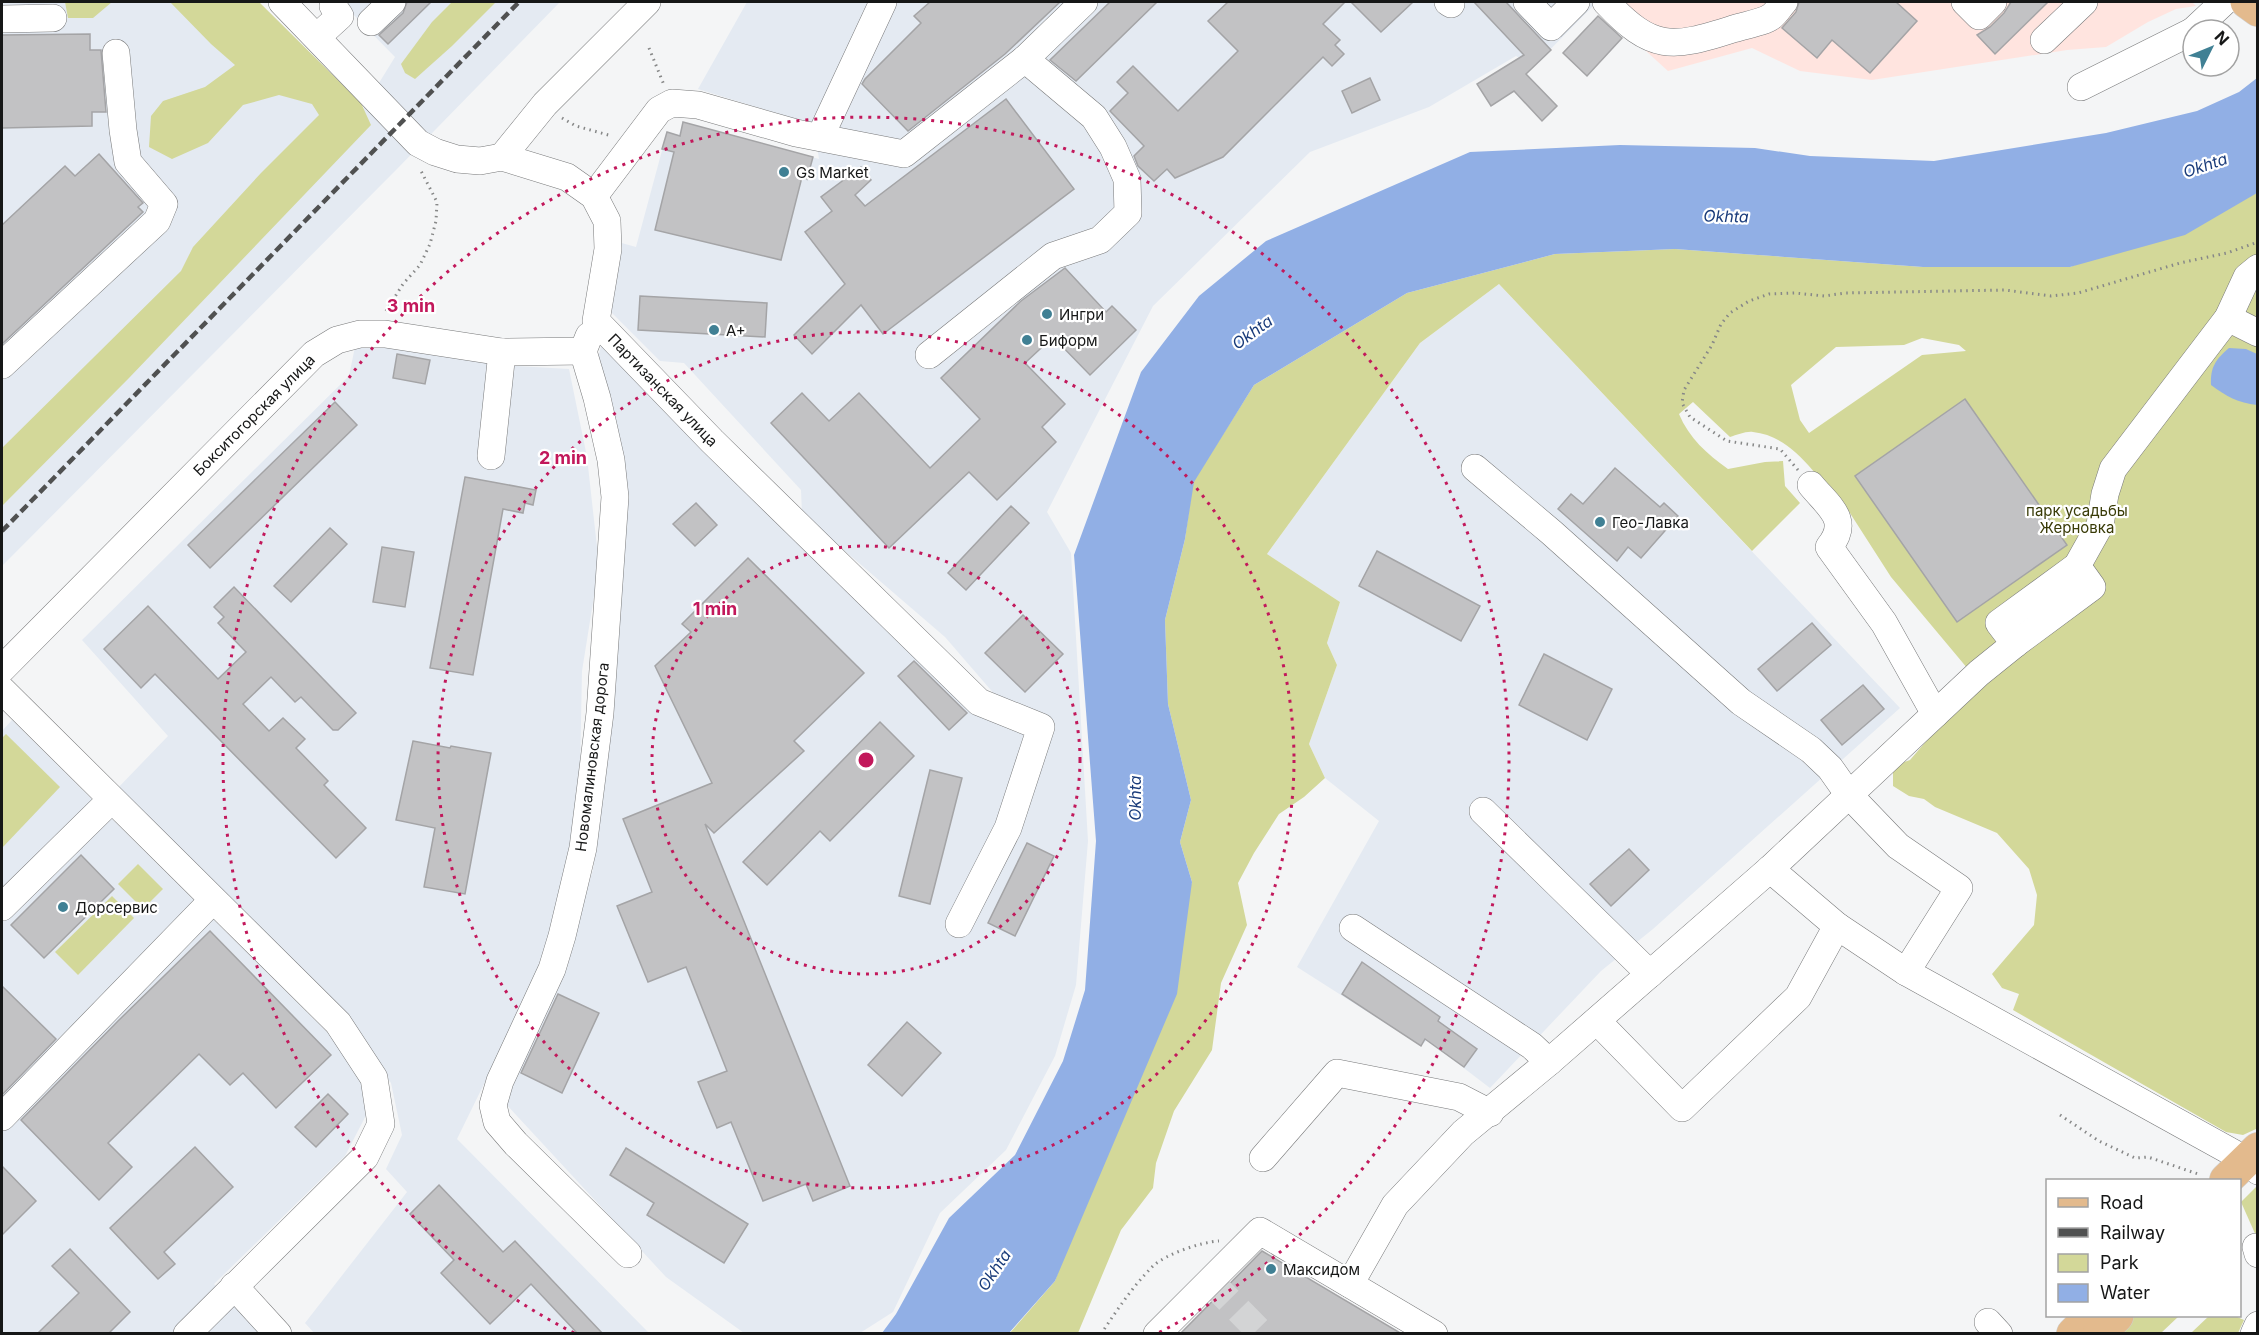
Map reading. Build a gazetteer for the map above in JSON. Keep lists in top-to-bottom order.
{
  "streets": {
    "street": ["Партизанская улица", "Бокситогорская улица", "Новомалиновская дорога"]
  },
  "crossings": [
    ["Бокситогорская улица", "Новомалиновская дорога"]
  ],
  "water": ["Okhta"],
  "parks": ["парк усадьбы Жерновка"],
  "places": [
    "Gs Market",
    "Ингри",
    "А+",
    "Биформ",
    "Гео-Лавка",
    "Дорсервис",
    "Максидом"
  ],
  "legend": [
    "Road",
    "Railway",
    "Park",
    "Water"
  ],
  "north": "top right",
  "rings": ["3 min", "2 min", "1 min"]
}
